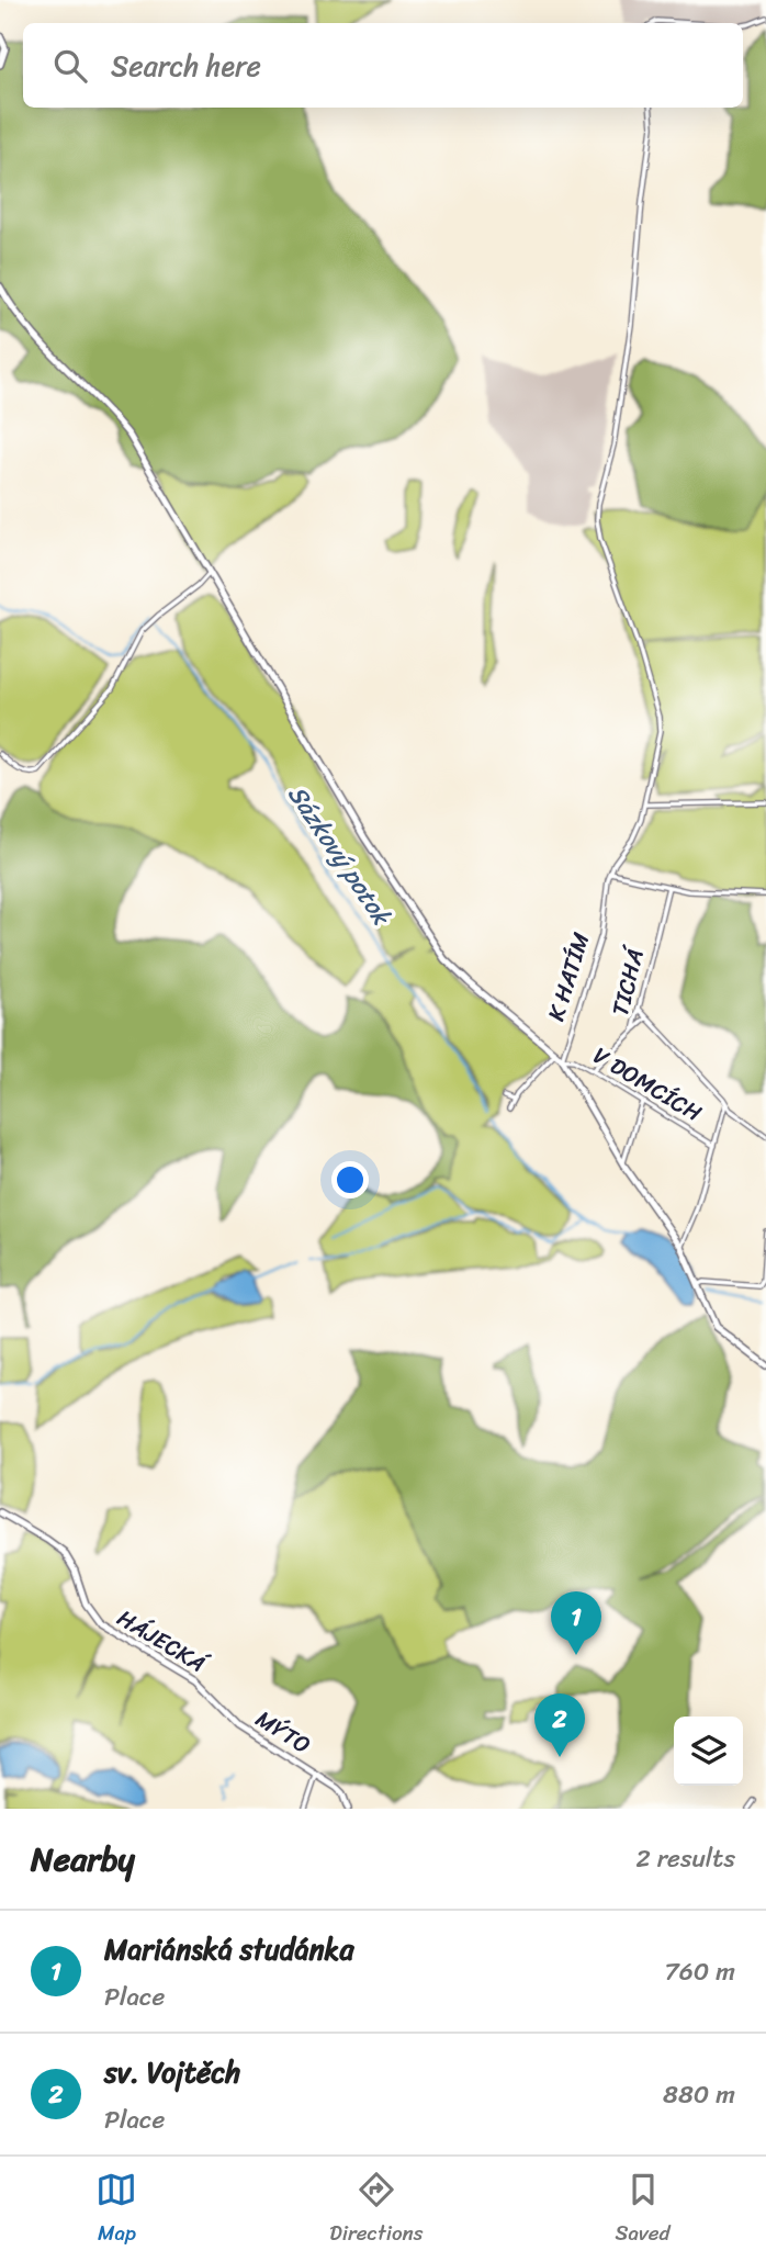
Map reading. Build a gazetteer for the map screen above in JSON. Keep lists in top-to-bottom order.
{
  "streets": {
    "street": [
      "K HATÍM",
      "TICHÁ",
      "V DOMCÍCH",
      "HÁJECKÁ",
      "MÝTO"
    ]
  },
  "crossings": [
    ["K HATÍM", "V DOMCÍCH"],
    ["TICHÁ", "V DOMCÍCH"],
    ["HÁJECKÁ", "MÝTO"]
  ],
  "water": ["Sázkový potok"],
  "page": {
    "search": "Search here",
    "pins": ["1", "2"],
    "heading": ["Nearby", "2 results"],
    "list": [
      {
        "mark": "1",
        "name": "Mariánská studánka",
        "note": "Place",
        "value": "760 m"
      },
      {
        "mark": "2",
        "name": "sv. Vojtěch",
        "note": "Place",
        "value": "880 m"
      }
    ],
    "nav": ["Map", "Directions", "Saved"]
  }
}
